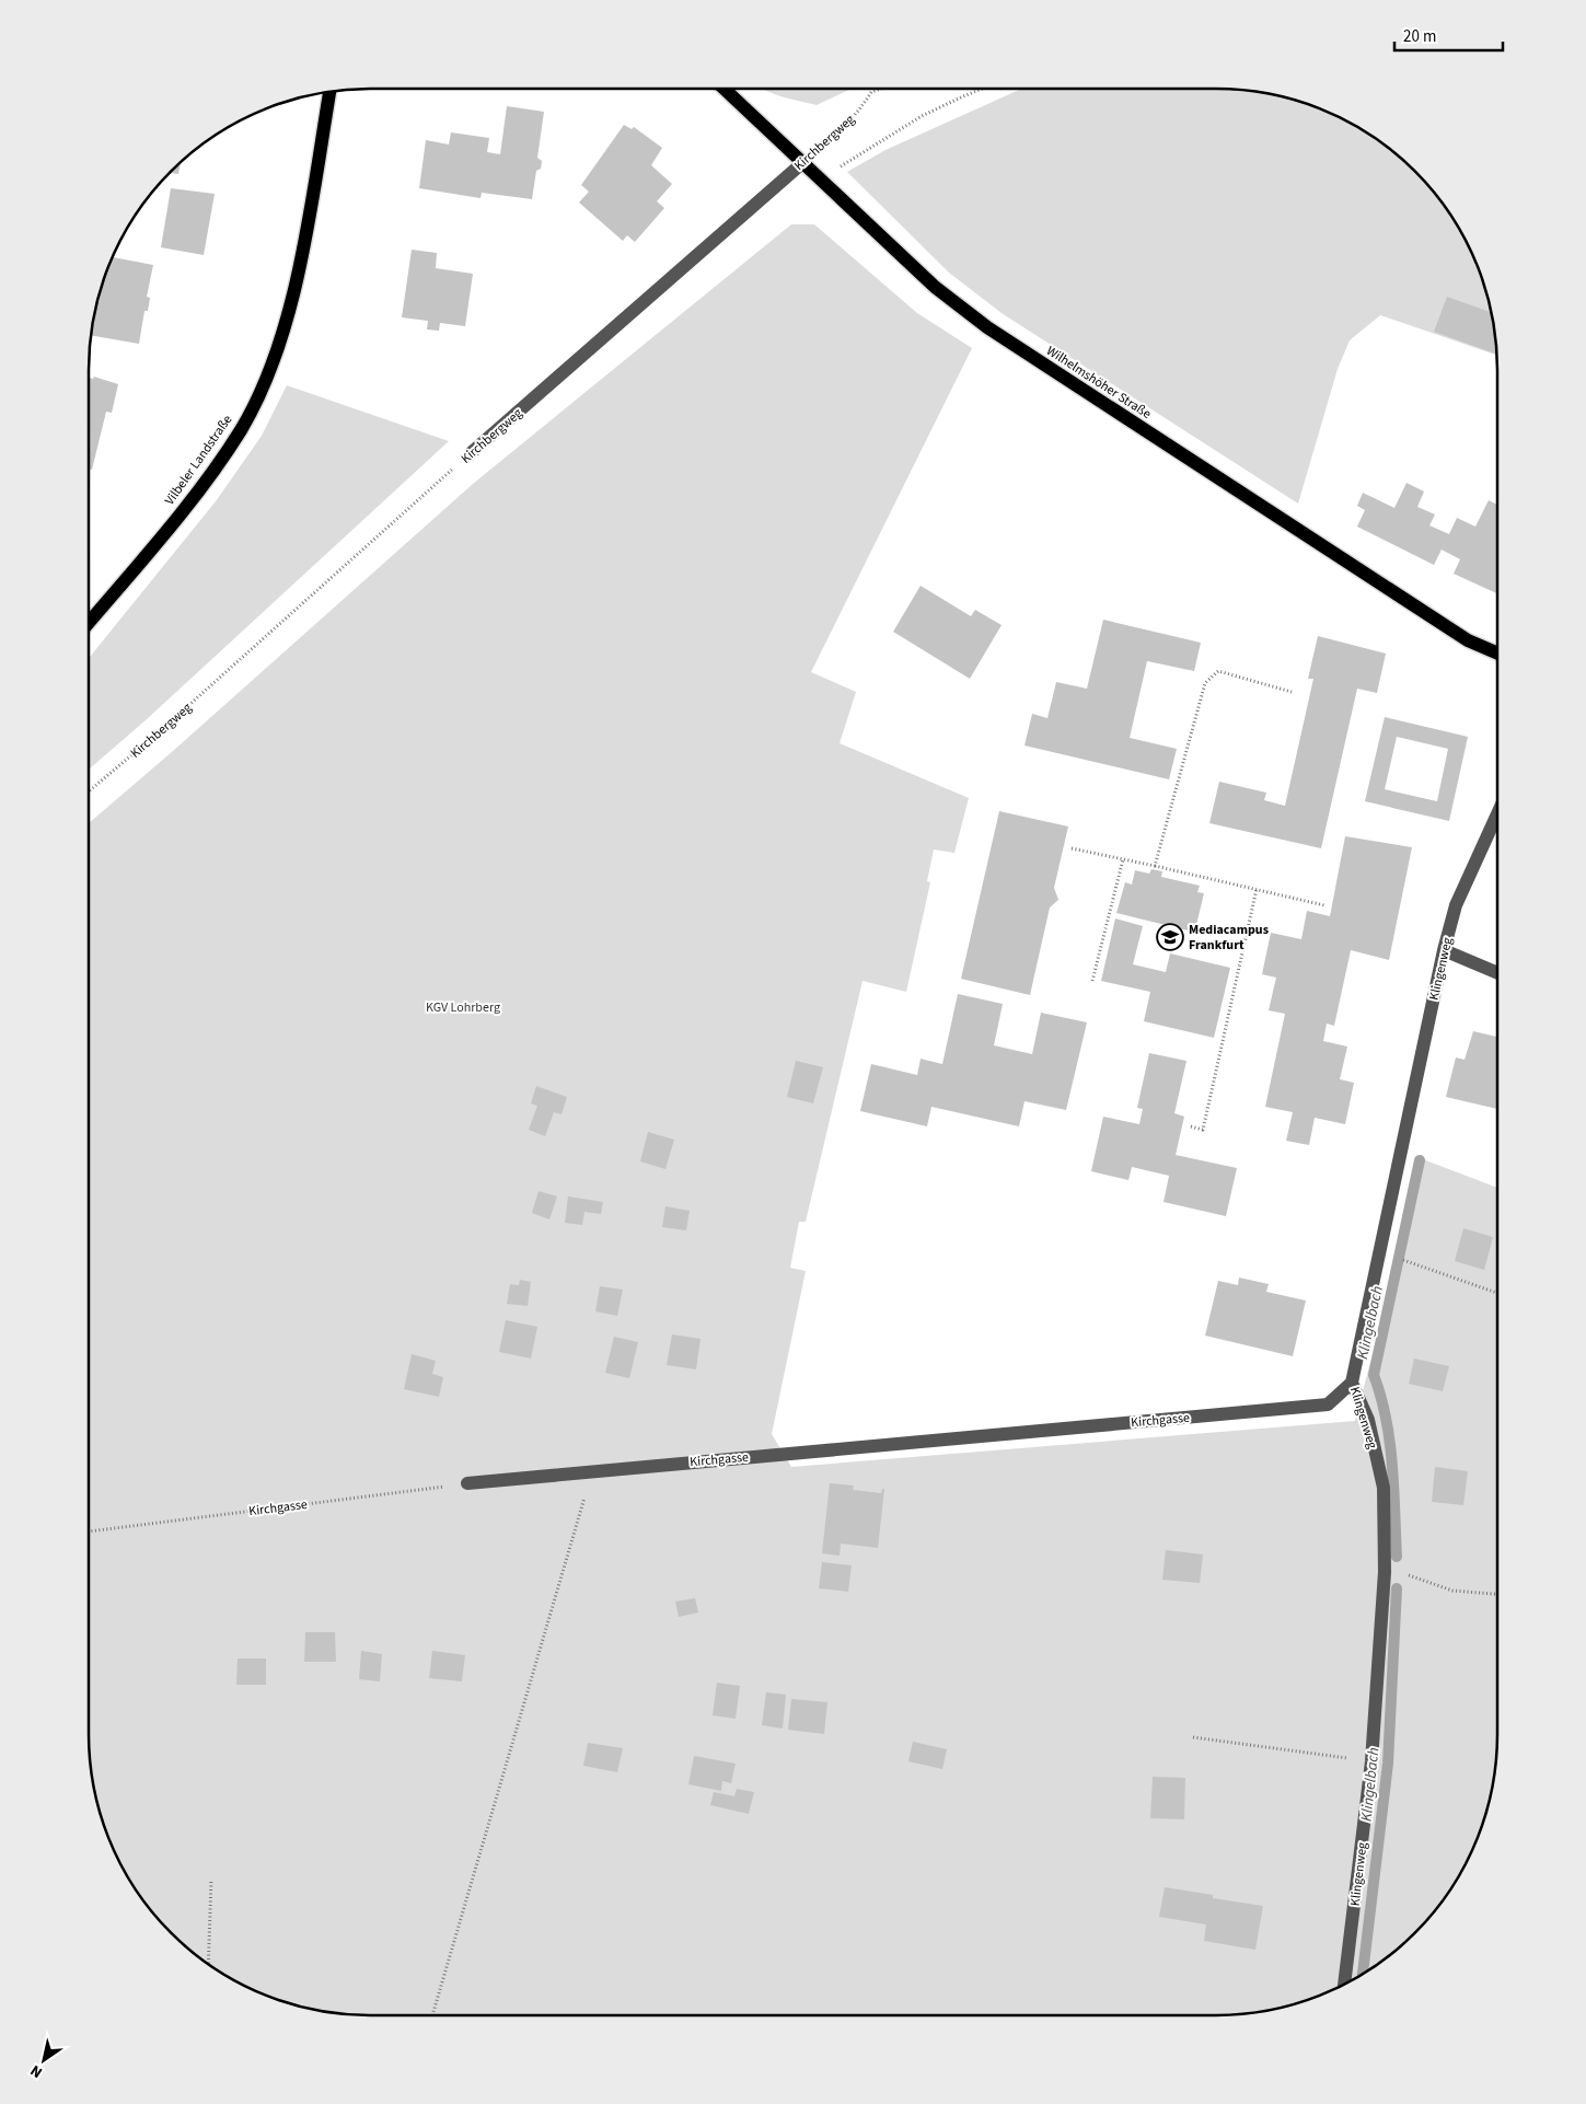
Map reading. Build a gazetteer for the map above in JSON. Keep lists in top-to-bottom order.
{
  "streets": {
    "main road": ["Wilhelmshöher Straße", "Vilbeler Landstraße"],
    "street": ["Kirchbergweg", "Klingenweg", "Kirchgasse"]
  },
  "crossings": [
    ["Kirchbergweg", "Wilhelmshöher Straße"],
    ["Klingenweg", "Kirchgasse"]
  ],
  "water": ["Klingelbach"],
  "parks": ["KGV Lohrberg"],
  "places": {
    "school or university": ["Mediacampus Frankfurt"]
  },
  "scale_bar": "20 m",
  "north": "bottom left"
}
